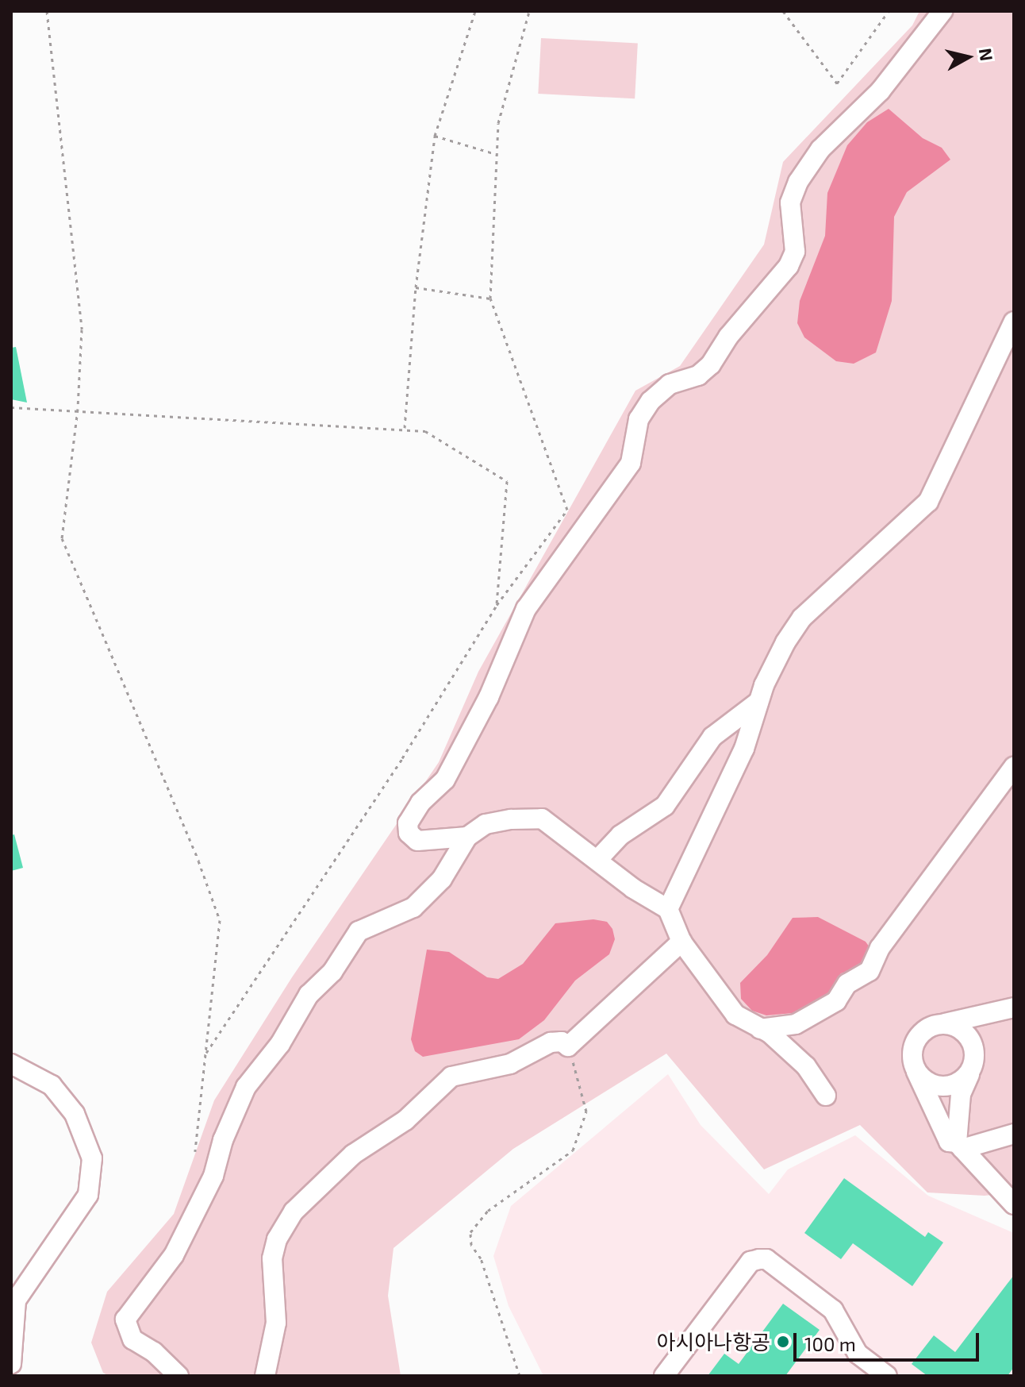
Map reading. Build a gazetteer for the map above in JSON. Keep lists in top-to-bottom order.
{
  "places": ["아시아나항공"],
  "scale_bar": "100 m",
  "north": "right"
}
